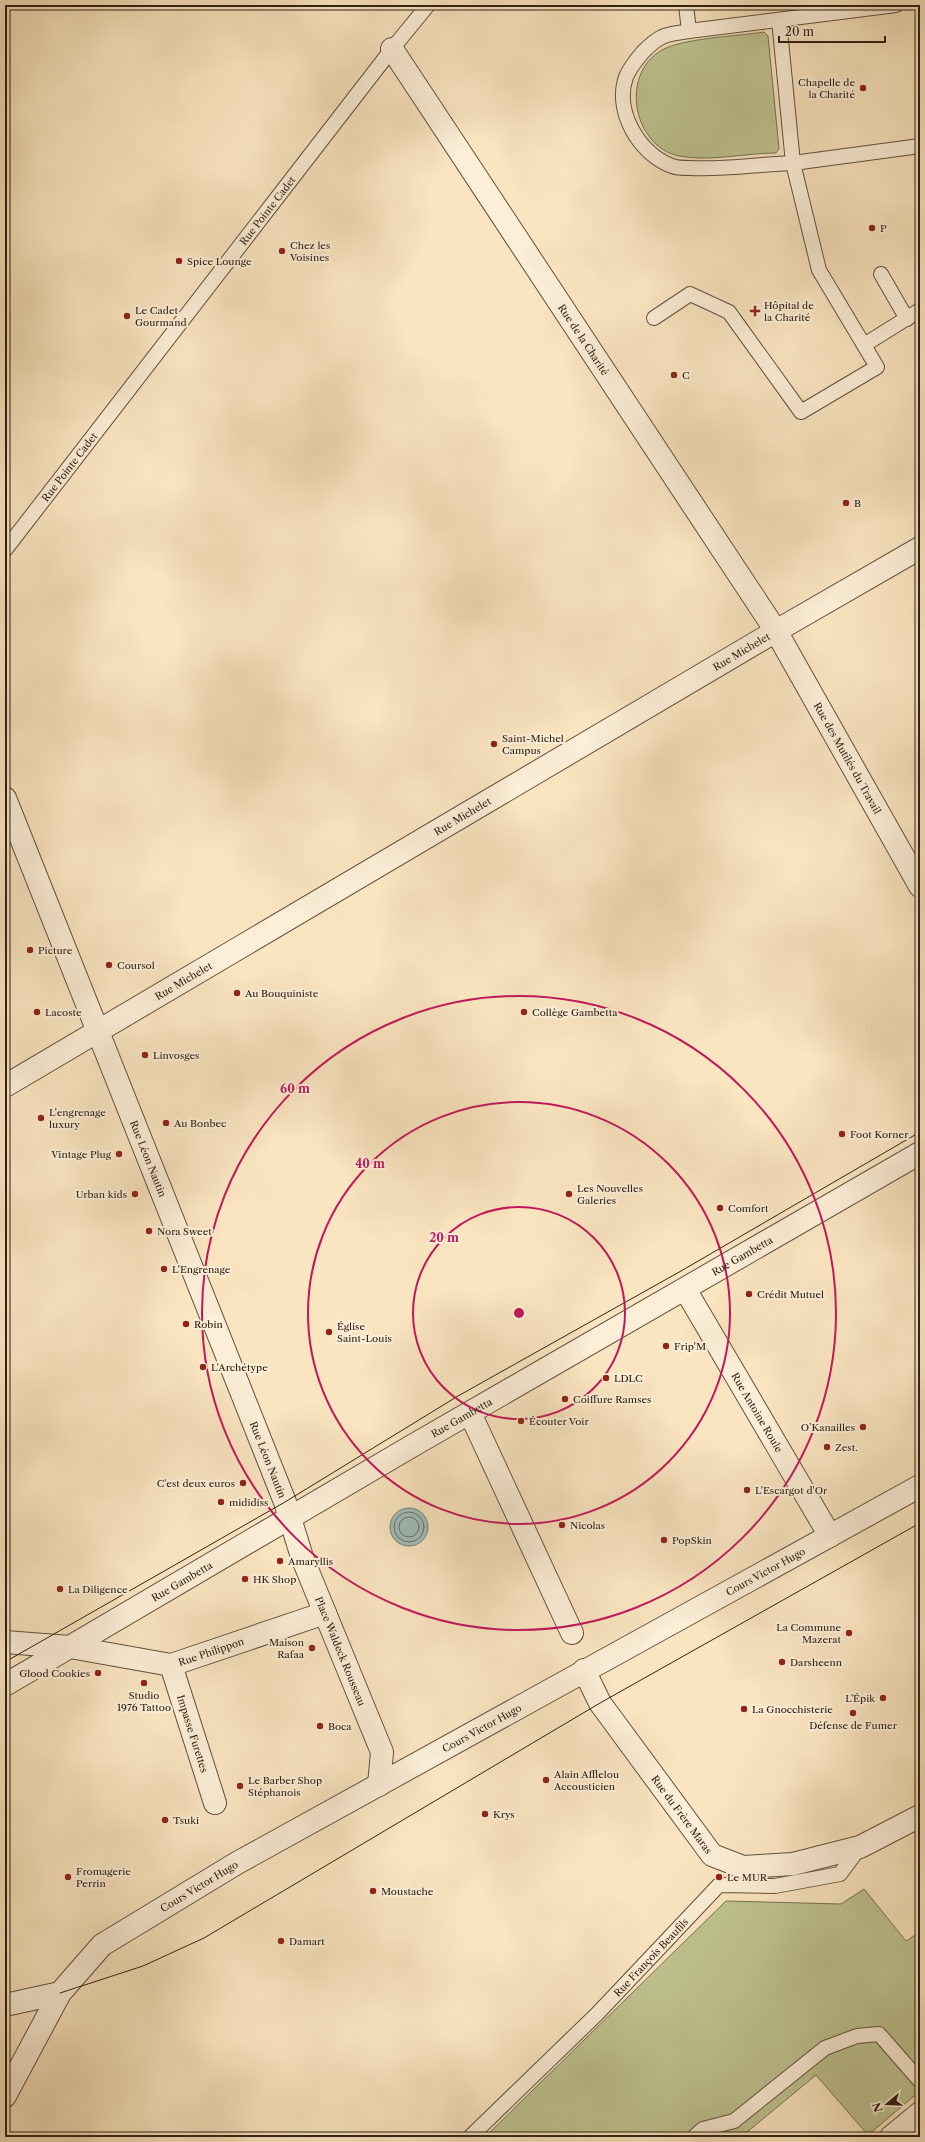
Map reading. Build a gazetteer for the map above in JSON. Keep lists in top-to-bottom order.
{
  "streets": {
    "street": [
      "Rue de la Charité",
      "Rue Michelet",
      "Rue des Mutilés du Travail",
      "Rue Léon Nautin",
      "Rue Gambetta",
      "Rue Antoine Roule",
      "Cours Victor Hugo",
      "Rue Philippon",
      "Place Waldeck Rousseau",
      "Impasse Furettes",
      "Rue du Frère Maras"
    ],
    "lane": ["Rue Pointe Cadet", "Rue François Beaufils"]
  },
  "crossings": [
    ["Rue Pointe Cadet", "Rue de la Charité"],
    ["Rue de la Charité", "Rue Michelet"],
    ["Rue de la Charité", "Rue des Mutilés du Travail"],
    ["Rue Michelet", "Rue des Mutilés du Travail"],
    ["Rue Michelet", "Rue Léon Nautin"],
    ["Rue Léon Nautin", "Rue Gambetta"],
    ["Rue Léon Nautin", "Place Waldeck Rousseau"],
    ["Rue Gambetta", "Rue Antoine Roule"],
    ["Rue Gambetta", "Rue Philippon"],
    ["Rue Gambetta", "Place Waldeck Rousseau"],
    ["Rue Antoine Roule", "Cours Victor Hugo"],
    ["Cours Victor Hugo", "Place Waldeck Rousseau"],
    ["Cours Victor Hugo", "Rue du Frère Maras"],
    ["Rue Philippon", "Place Waldeck Rousseau"],
    ["Rue Philippon", "Impasse Furettes"],
    ["Rue du Frère Maras", "Rue François Beaufils"]
  ],
  "places": {
    "other": [
      "Chapelle de la Charité",
      "P",
      "Chez les Voisines",
      "Spice Lounge",
      "Le Cadet Gourmand",
      "C",
      "B",
      "Saint-Michel Campus",
      "Picture",
      "Coursol",
      "Au Bouquiniste",
      "Lacoste",
      "Collège Gambetta",
      "Linvosges",
      "L'engrenage luxury",
      "Au Bonbec",
      "Foot Korner",
      "Vintage Plug",
      "Urban kids",
      "Les Nouvelles Galeries",
      "Comfort",
      "Nora Sweet",
      "L'Engrenage",
      "Crédit Mutuel",
      "Robin",
      "Église Saint-Louis",
      "Frip'M",
      "L'Archétype",
      "LDLC",
      "Coiffure Ramses",
      "Écouter Voir",
      "O’Kanailles",
      "Zest.",
      "C'est deux euros",
      "L'Escargot d'Or",
      "mididiss",
      "Nicolas",
      "PopSkin",
      "Amaryllis",
      "HK Shop",
      "La Diligence",
      "La Commune Mazerat",
      "Maison Rafaa",
      "Darsheenn",
      "Glood Cookies",
      "Studio 1976 Tattoo",
      "L'Épik",
      "La Gnocchisterie",
      "Défense de Fumer",
      "Boca",
      "Alain Afflelou Accousticien",
      "Le Barber Shop Stéphanois",
      "Krys",
      "Tsuki",
      "Fromagerie Perrin",
      "Le MUR",
      "Moustache",
      "Damart"
    ],
    "health": ["Hôpital de la Charité"]
  },
  "scale_bar": "20 m",
  "north": "left",
  "rings": ["60 m", "40 m", "20 m"]
}
